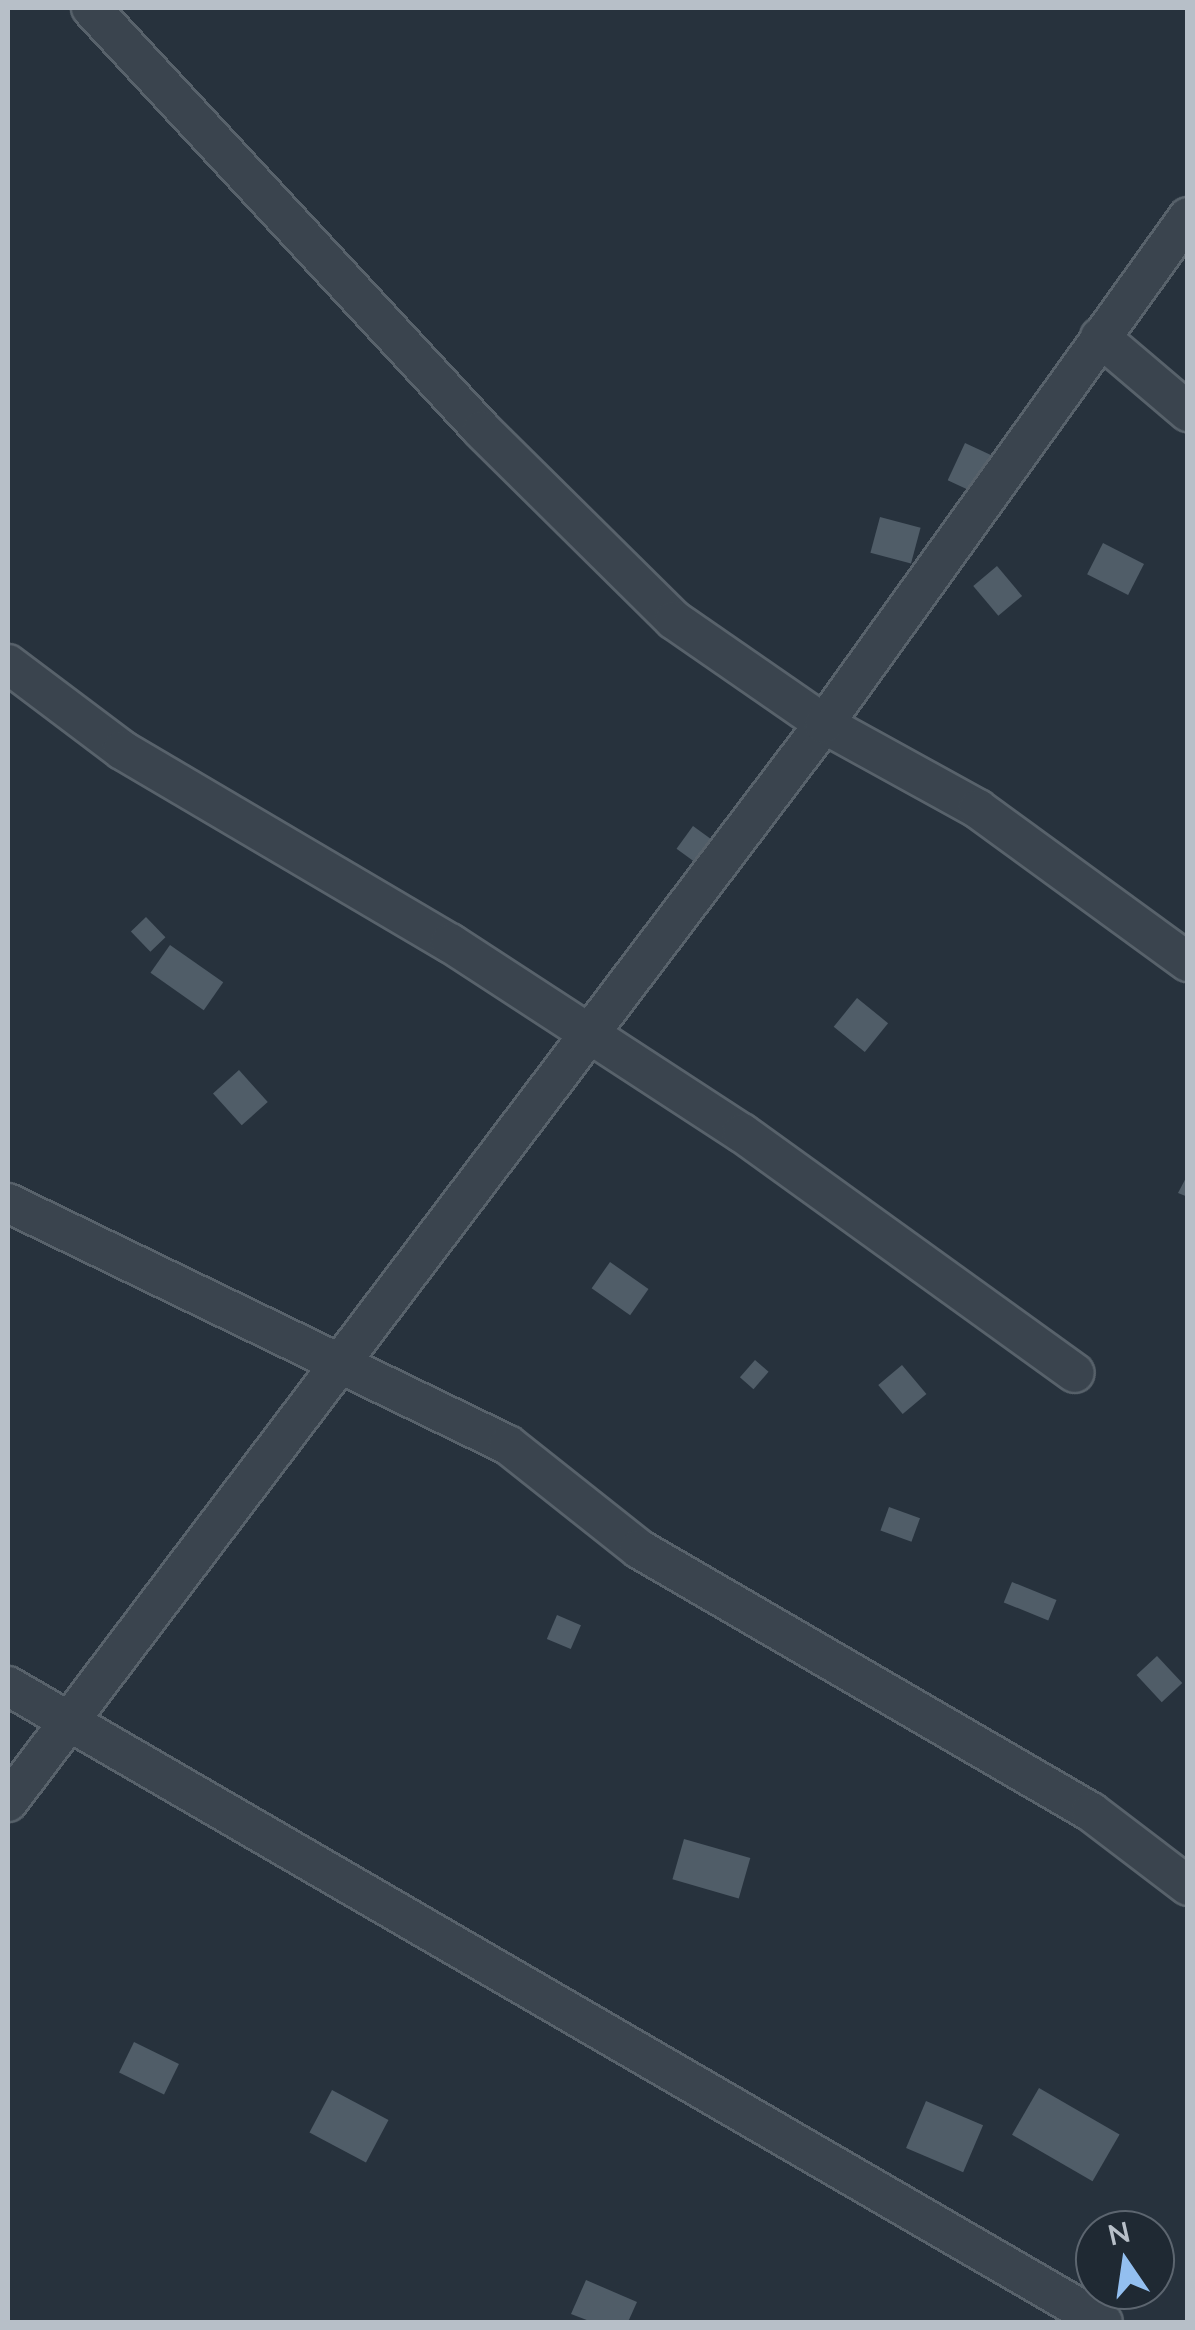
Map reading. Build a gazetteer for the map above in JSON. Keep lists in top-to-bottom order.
{
  "north": "top"
}
